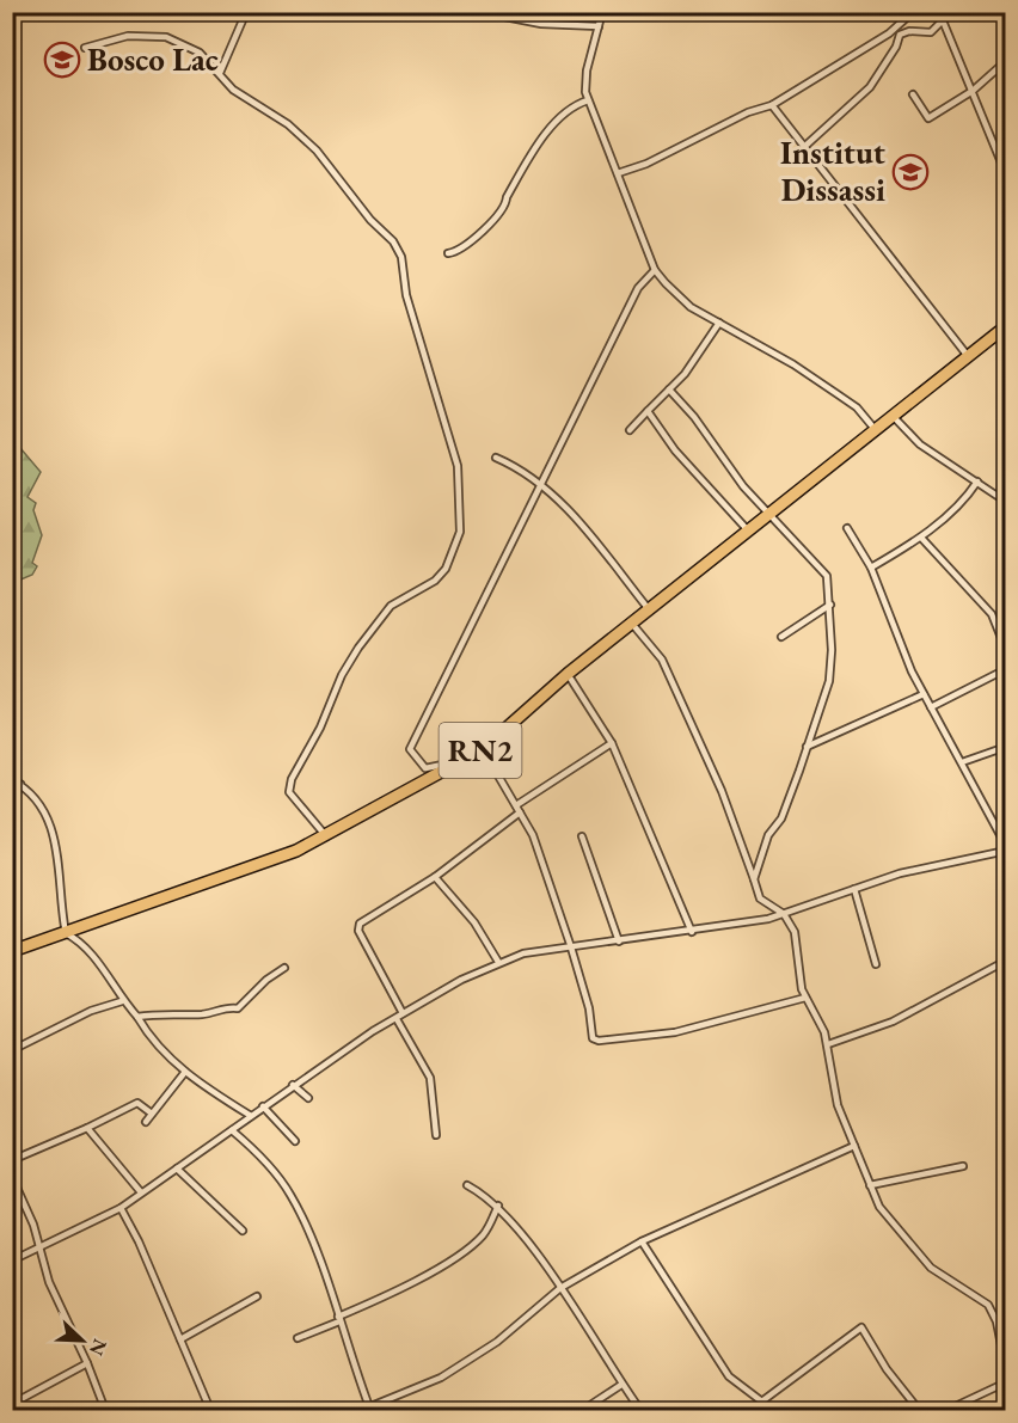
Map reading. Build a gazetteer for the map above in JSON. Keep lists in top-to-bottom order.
{
  "streets": {
    "highway": ["RN2"]
  },
  "places": {
    "school or university": ["Bosco Lac", "Institut Dissassi"]
  },
  "north": "bottom right"
}
